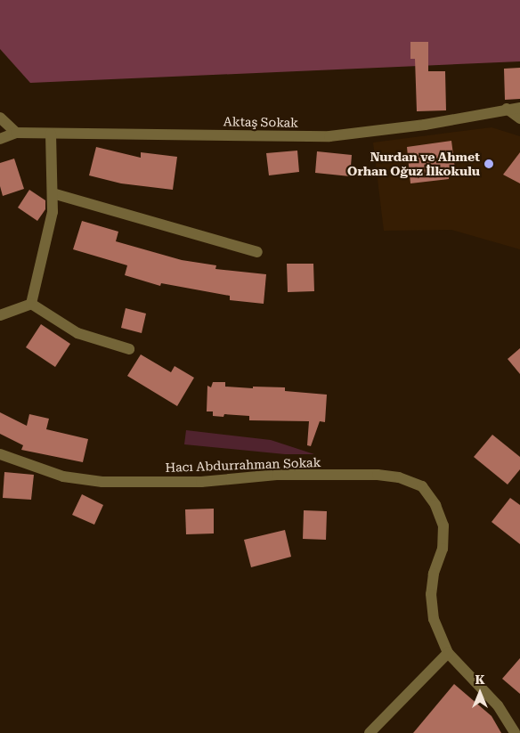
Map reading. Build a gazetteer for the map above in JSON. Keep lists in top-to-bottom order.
{
  "streets": {
    "street": ["Aktaş Sokak", "Hacı Abdurrahman Sokak"]
  },
  "places": ["Nurdan ve Ahmet Orhan Oğuz İlkokulu"],
  "north": "top"
}
